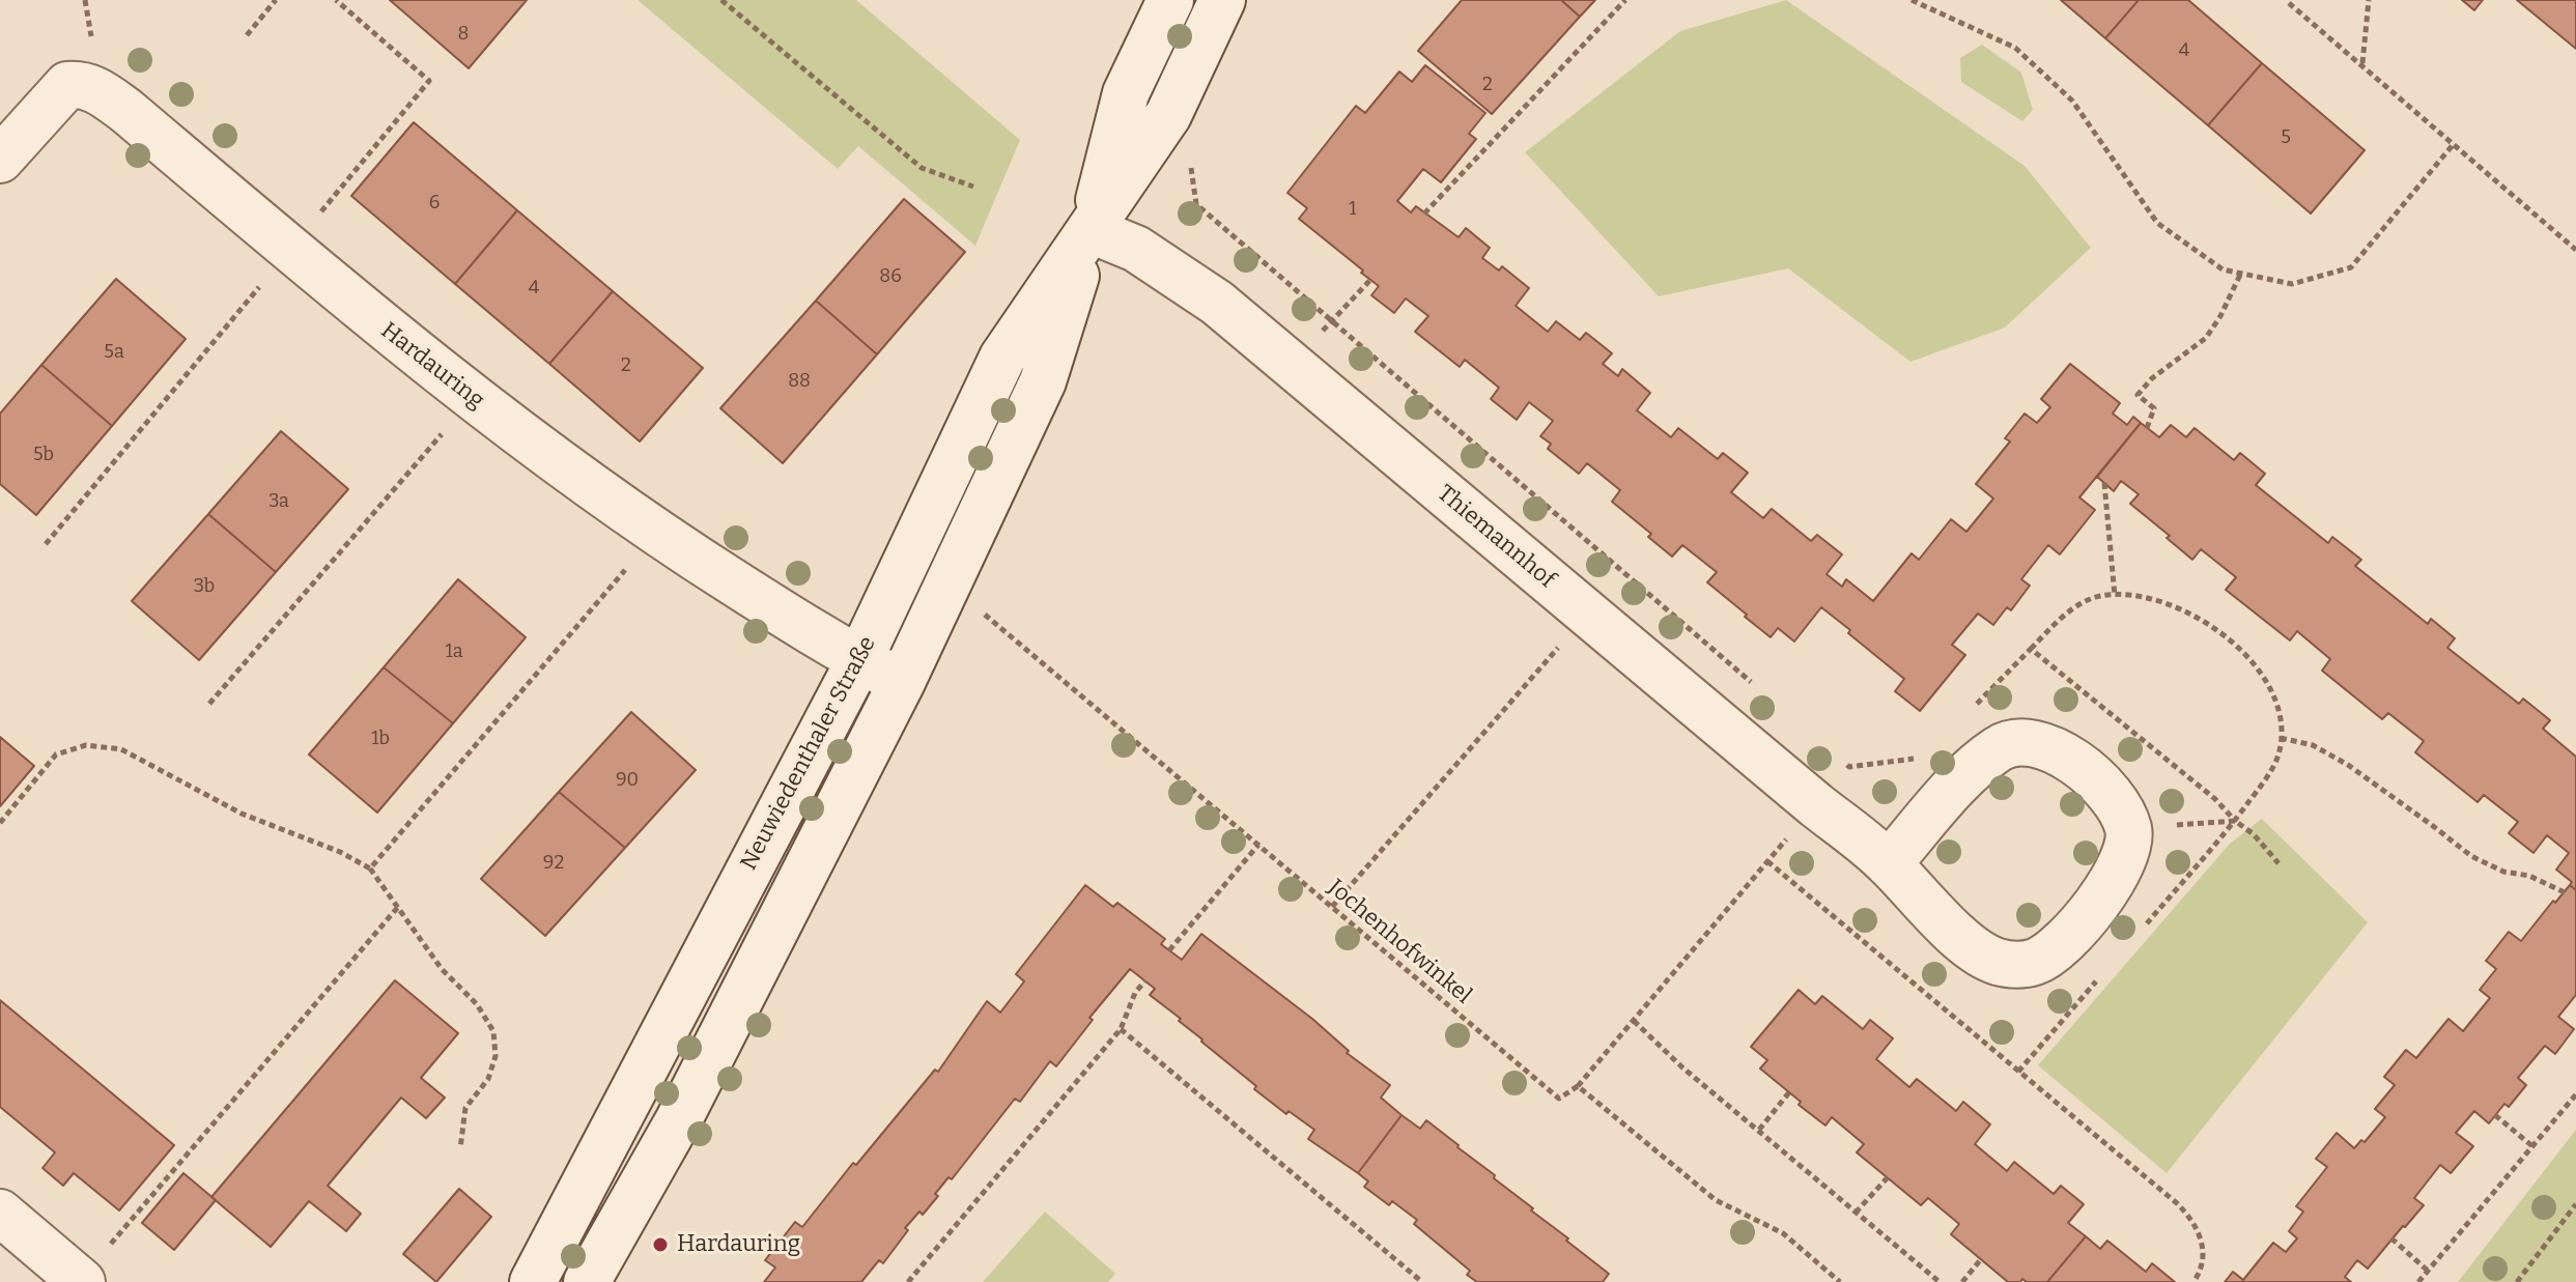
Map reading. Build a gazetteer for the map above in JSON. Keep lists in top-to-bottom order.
{
  "streets": {
    "street": ["Hardauring", "Thiemannhof", "Neuwiedenthaler Straße"],
    "path": ["Jochenhofwinkel"]
  },
  "crossings": [
    ["Hardauring", "Neuwiedenthaler Straße"],
    ["Thiemannhof", "Neuwiedenthaler Straße"],
    ["Neuwiedenthaler Straße", "Jochenhofwinkel"]
  ],
  "places": ["Hardauring"],
  "house_numbers": [
    "8",
    "4",
    "2",
    "5",
    "6",
    "1",
    "86",
    "4",
    "5a",
    "2",
    "88",
    "5b",
    "3a",
    "3b",
    "1a",
    "1b",
    "90",
    "92"
  ]
}
